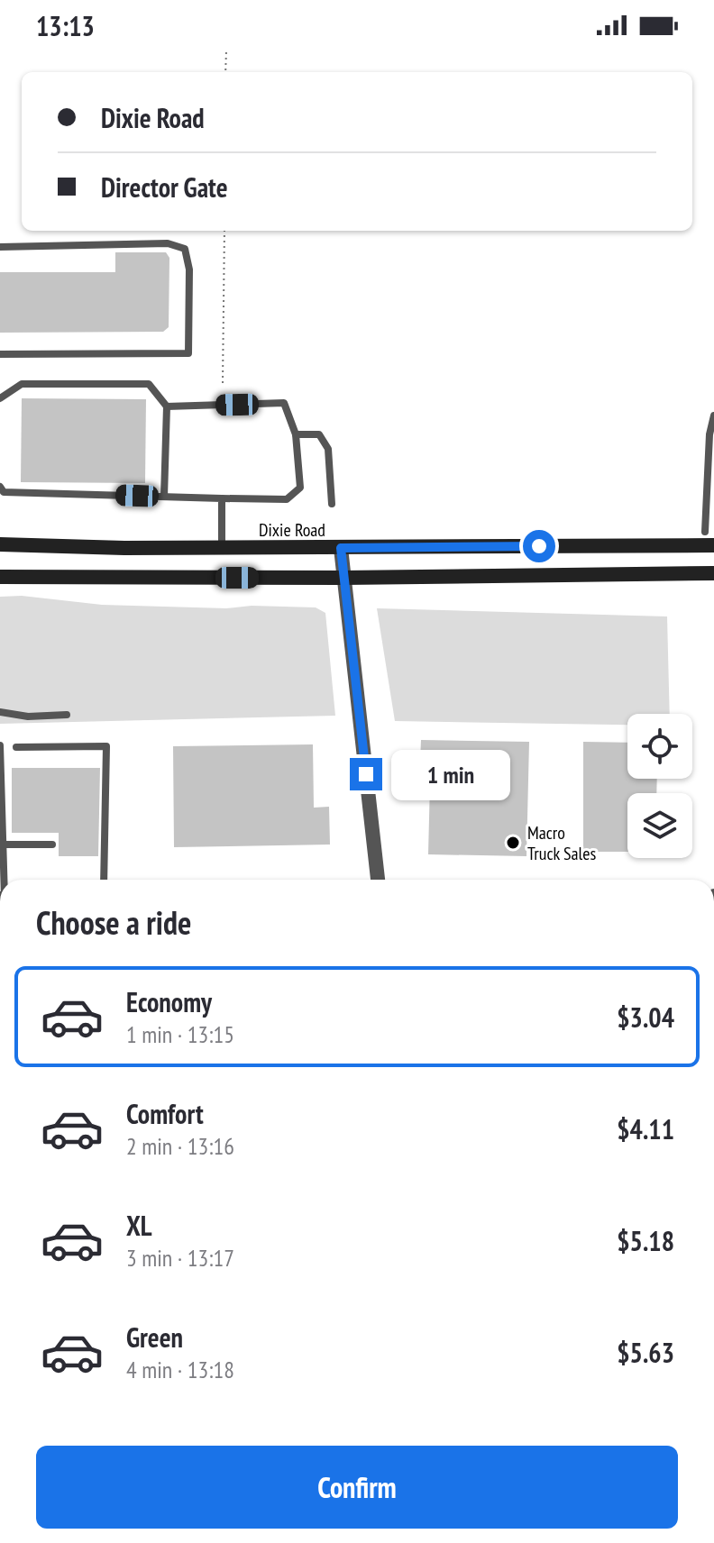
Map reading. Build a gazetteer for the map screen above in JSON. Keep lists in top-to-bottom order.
{
  "streets": {
    "main road": ["Dixie Road"]
  },
  "places": ["Macro Truck Sales"],
  "page": {
    "status": "13:13",
    "banner": ["Dixie Road", "Director Gate"],
    "bubble": "1 min",
    "heading": "Choose a ride",
    "list": [
      {
        "name": "Economy",
        "note": "1 min · 13:15",
        "value": "$3.04"
      },
      {
        "name": "Comfort",
        "note": "2 min · 13:16",
        "value": "$4.11"
      },
      {
        "name": "XL",
        "note": "3 min · 13:17",
        "value": "$5.18"
      },
      {
        "name": "Green",
        "note": "4 min · 13:18",
        "value": "$5.63"
      }
    ],
    "buttons": "Confirm"
  }
}
